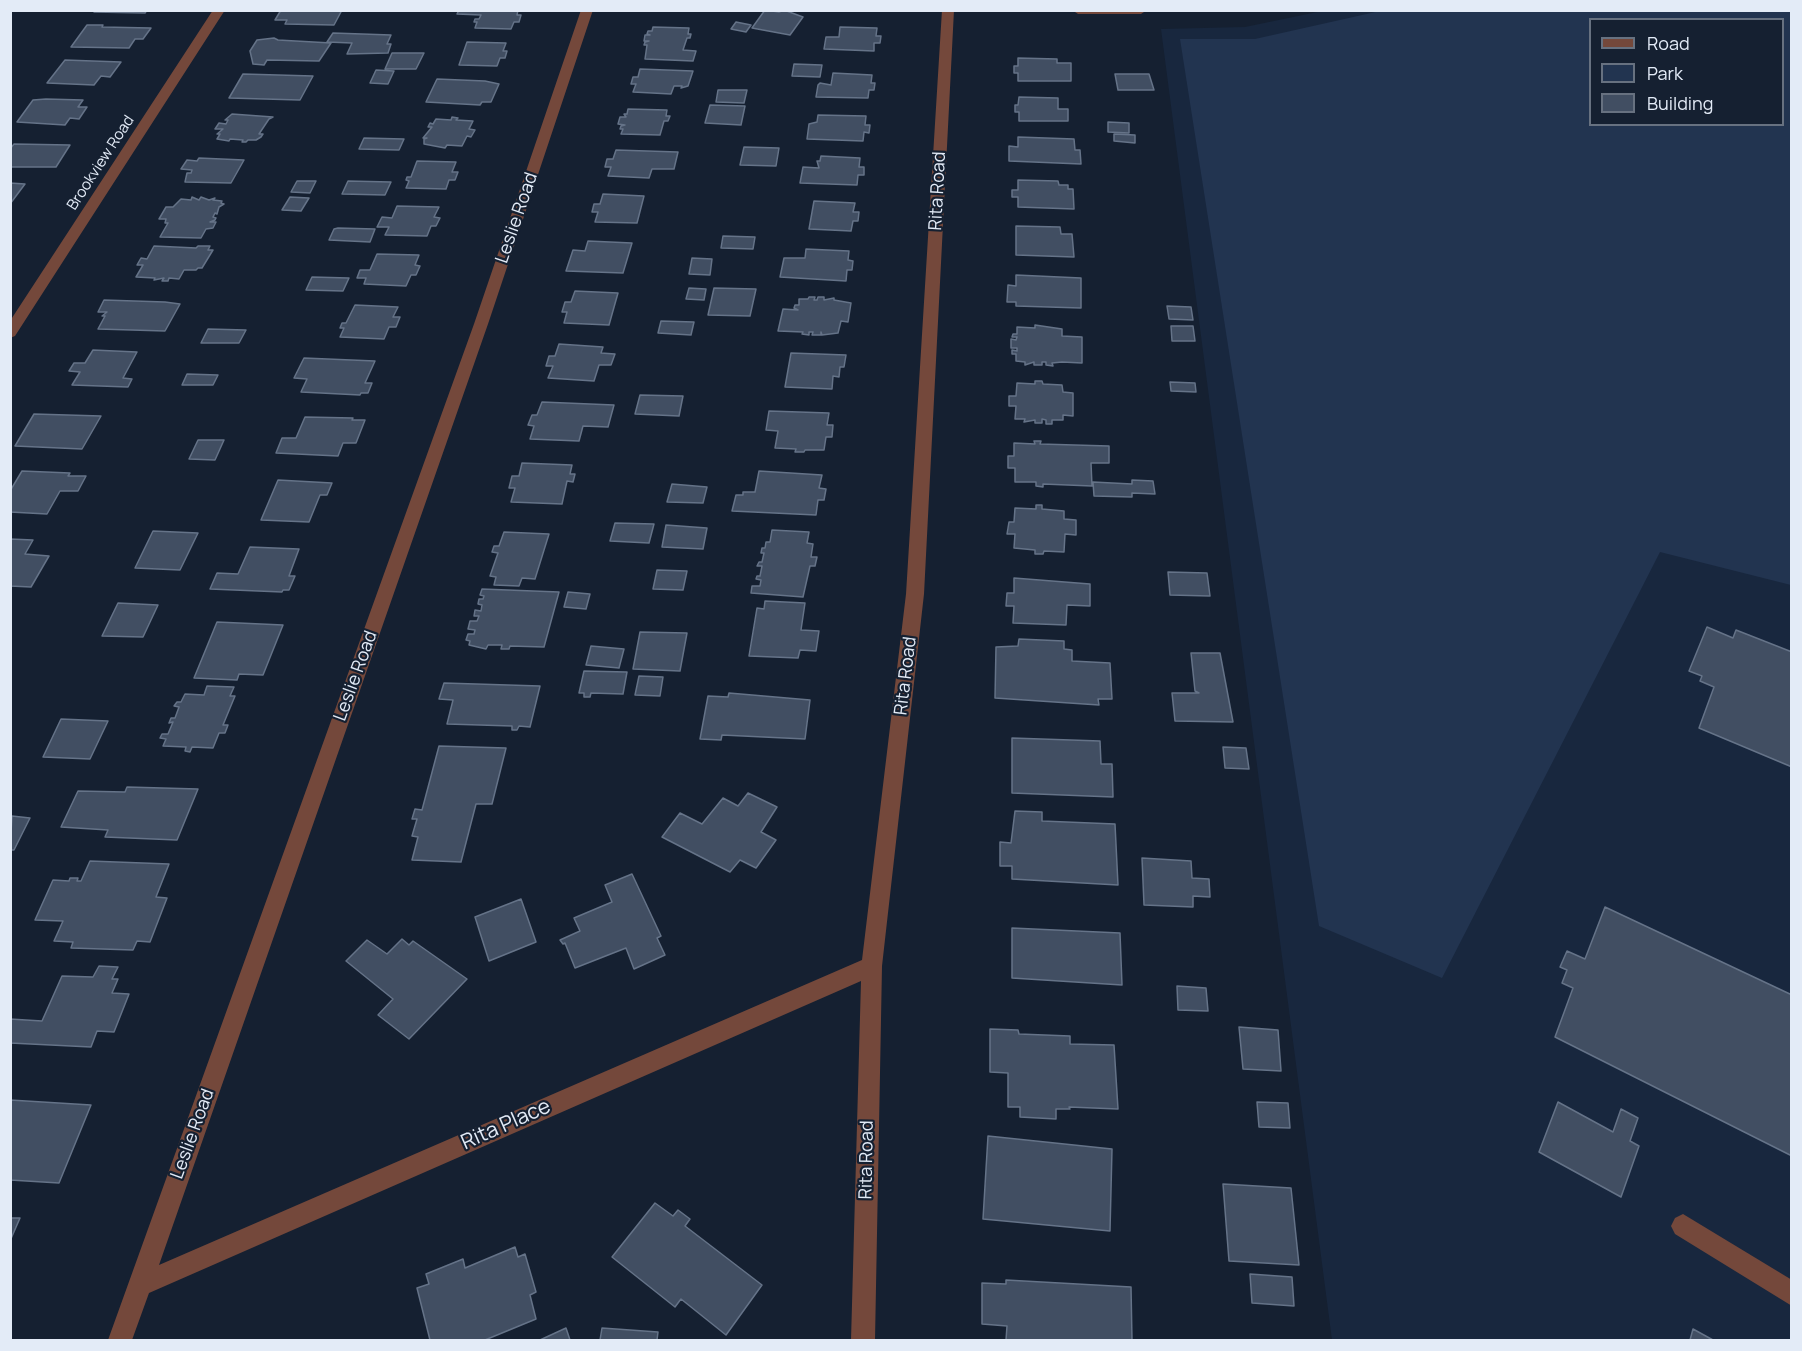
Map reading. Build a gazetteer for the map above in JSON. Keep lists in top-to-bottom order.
{
  "streets": {
    "street": [
      "Brookview Road",
      "Rita Road",
      "Leslie Road",
      "Rita Place"
    ]
  },
  "crossings": [
    ["Rita Road", "Rita Place"],
    ["Leslie Road", "Rita Place"]
  ],
  "legend": ["Road", "Park", "Building"]
}
